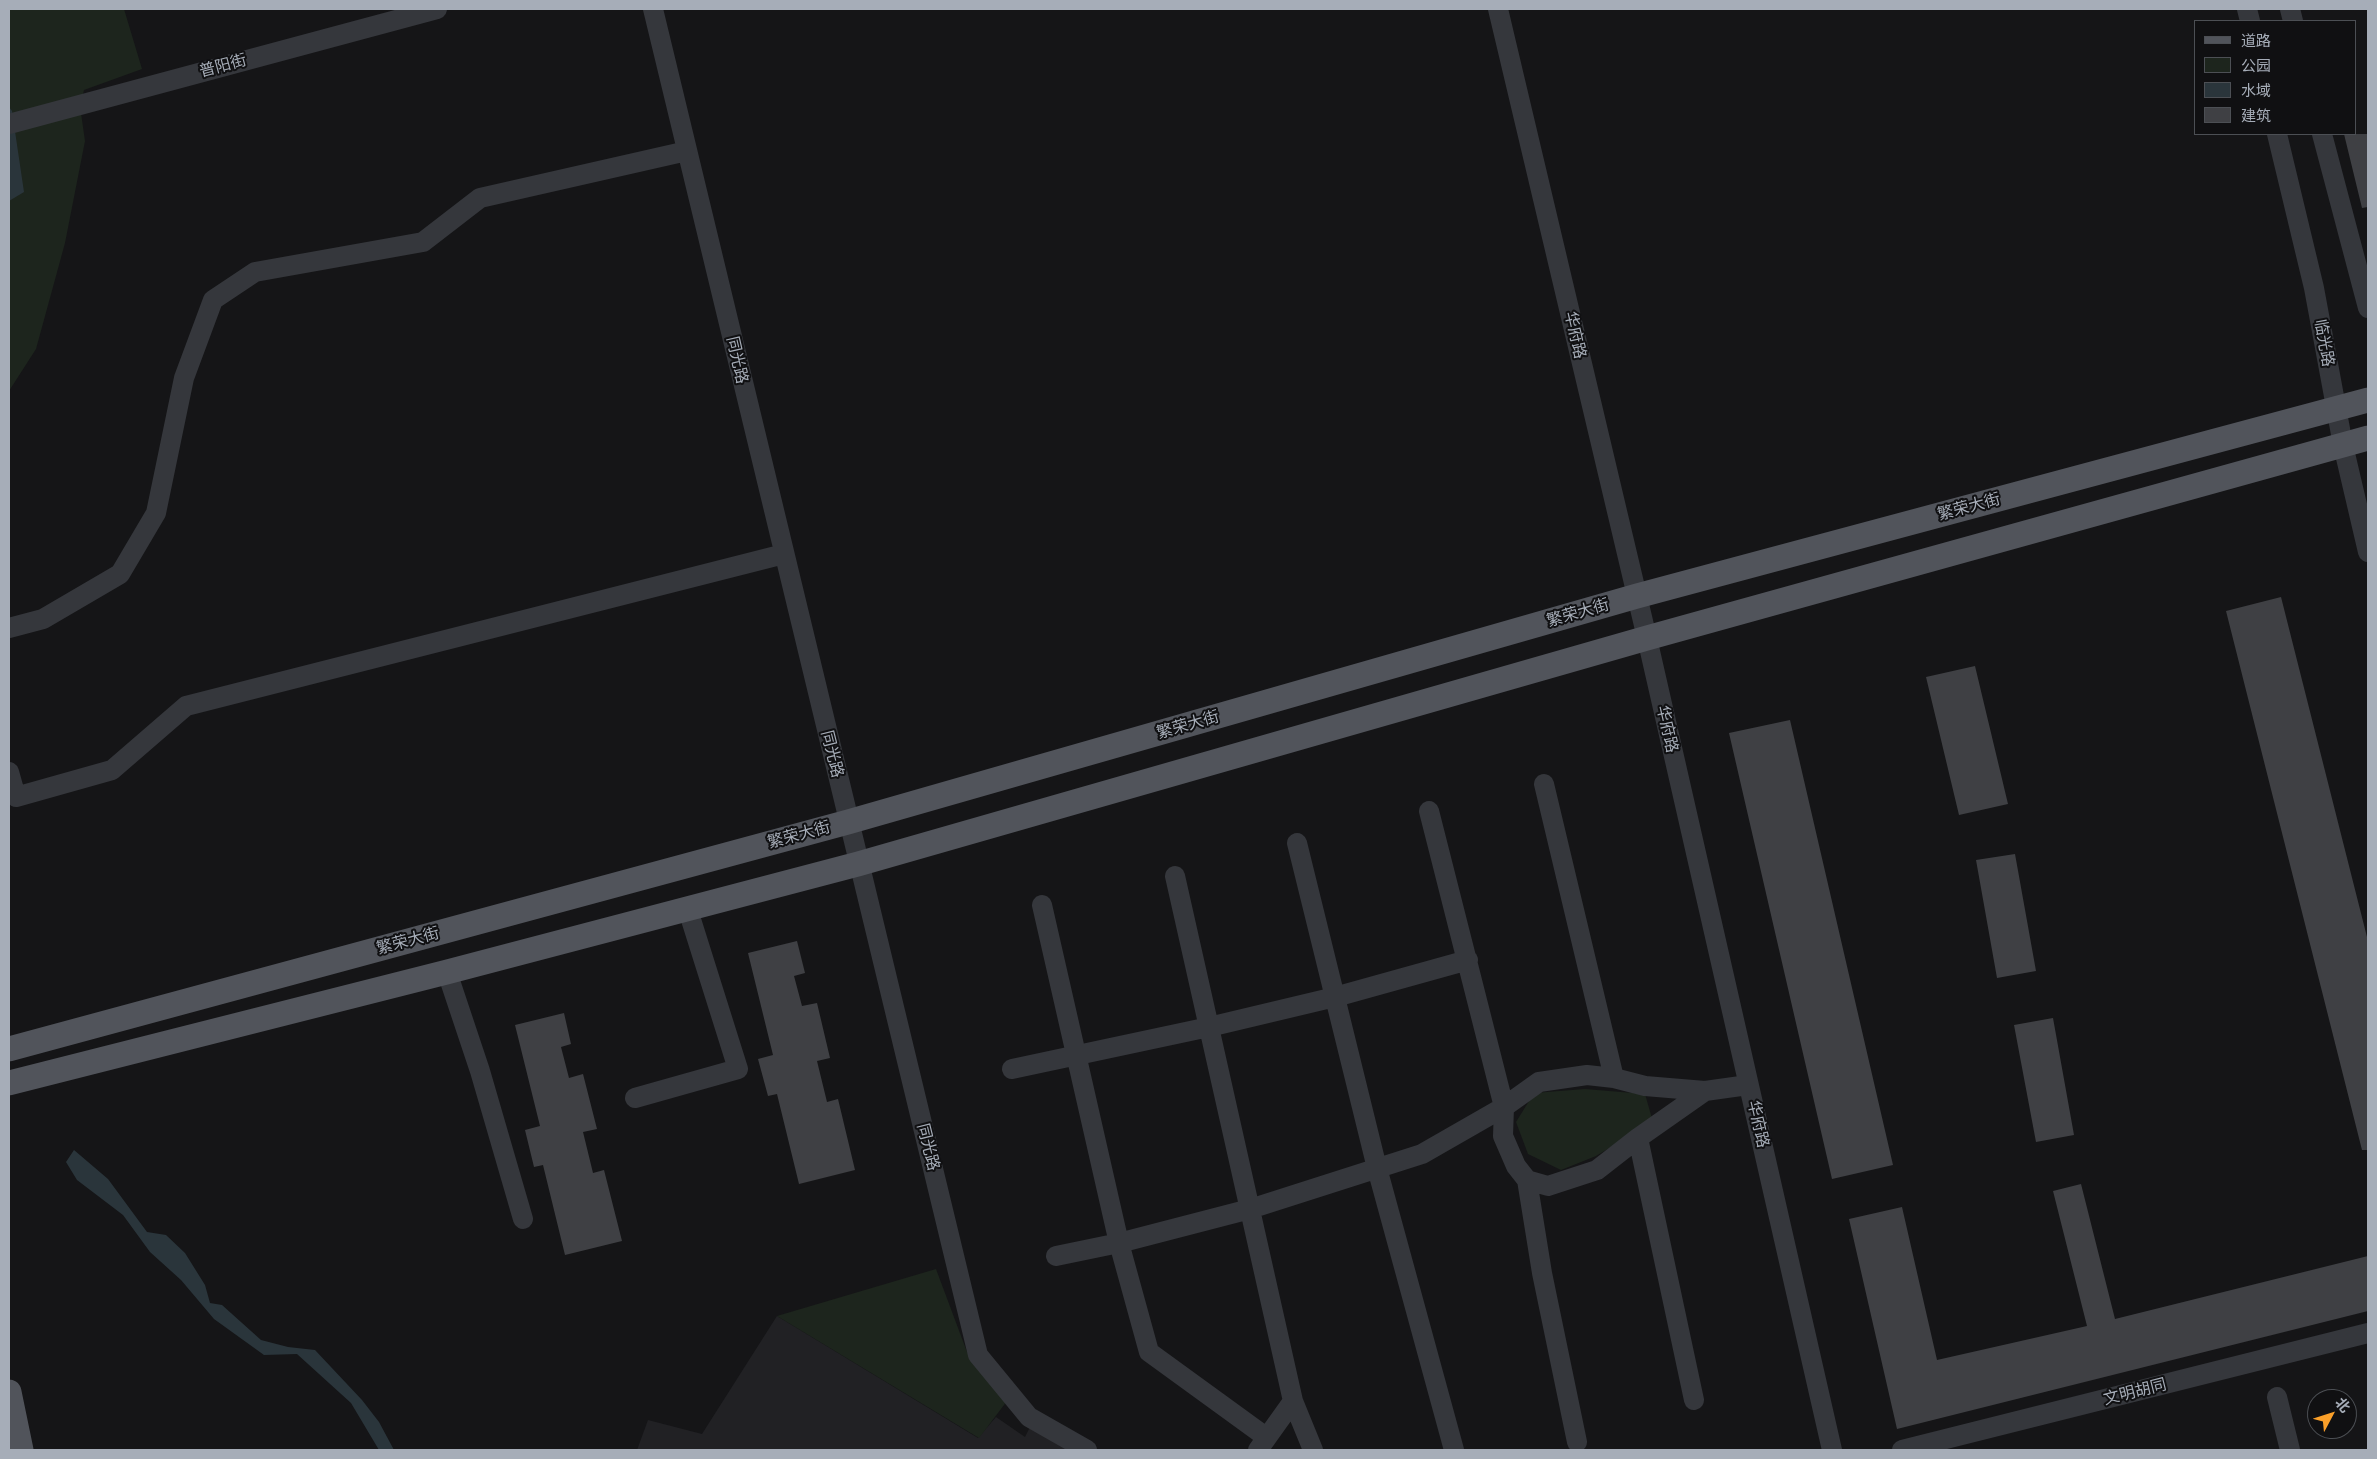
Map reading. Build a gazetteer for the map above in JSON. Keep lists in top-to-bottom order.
{
  "streets": {
    "main road": ["繁荣大街"],
    "street": [
      "普阳街",
      "华府路",
      "临光路",
      "同光路",
      "文明胡同"
    ]
  },
  "crossings": [
    ["华府路", "繁荣大街"],
    ["临光路", "繁荣大街"],
    ["同光路", "繁荣大街"]
  ],
  "legend": [
    "道路",
    "公园",
    "水域",
    "建筑"
  ],
  "north": "top right"
}
